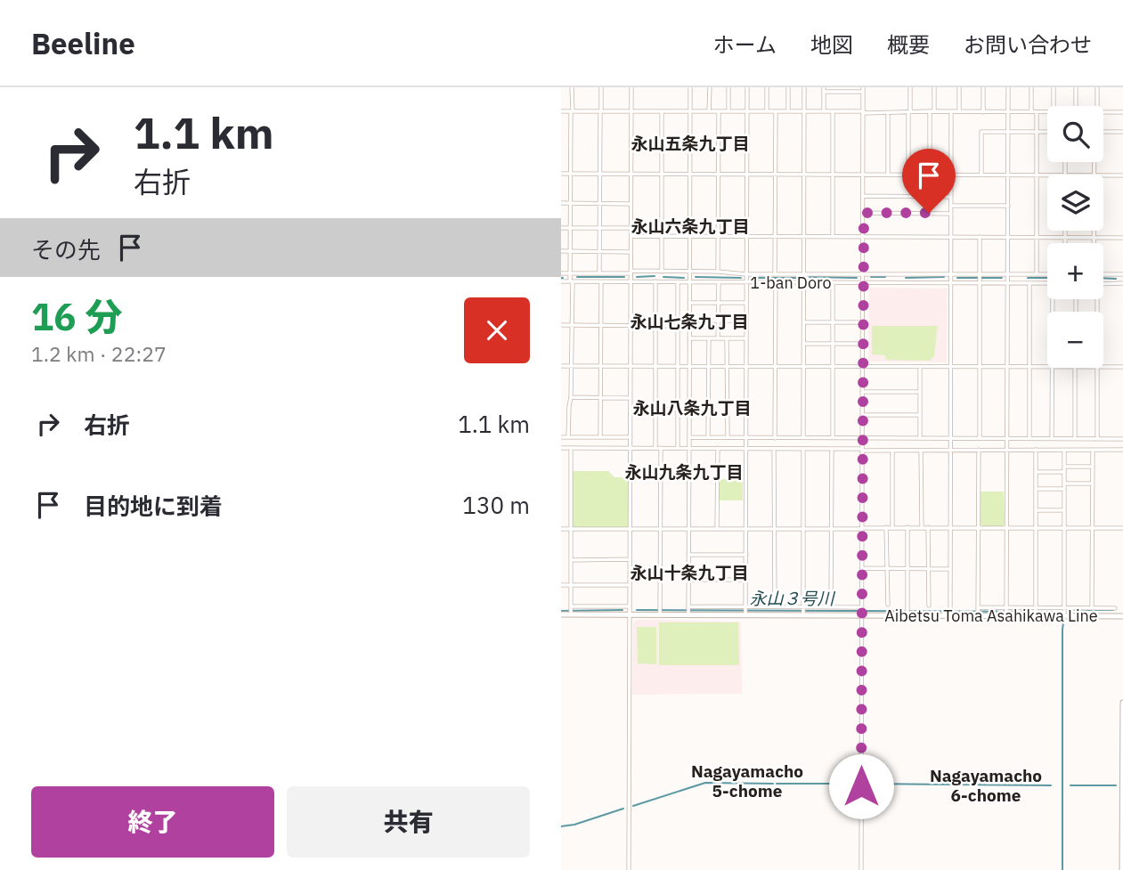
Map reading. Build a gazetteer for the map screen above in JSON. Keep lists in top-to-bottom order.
{
  "streets": {
    "main road": ["Aibetsu Toma Asahikawa Line"],
    "street": ["1-ban Doro"]
  },
  "districts": [
    "永山五条九丁目",
    "永山六条九丁目",
    "永山七条九丁目",
    "永山八条九丁目",
    "永山九条九丁目",
    "永山十条九丁目",
    "Nagayamacho 5-chome",
    "Nagayamacho 6-chome"
  ],
  "water": ["永山３号川"],
  "page": {
    "header": "Beeline",
    "nav": [
      "ホーム",
      "地図",
      "概要",
      "お問い合わせ"
    ],
    "turn": ["1.1 km", "右折"],
    "map_buttons": ["+", "−"],
    "then": "その先",
    "heading": ["16 分", "1.2 km · 22:27"],
    "list": [
      {
        "name": "右折",
        "value": "1.1 km"
      },
      {
        "name": "目的地に到着",
        "value": "130 m"
      }
    ],
    "buttons": ["終了", "共有"]
  }
}
